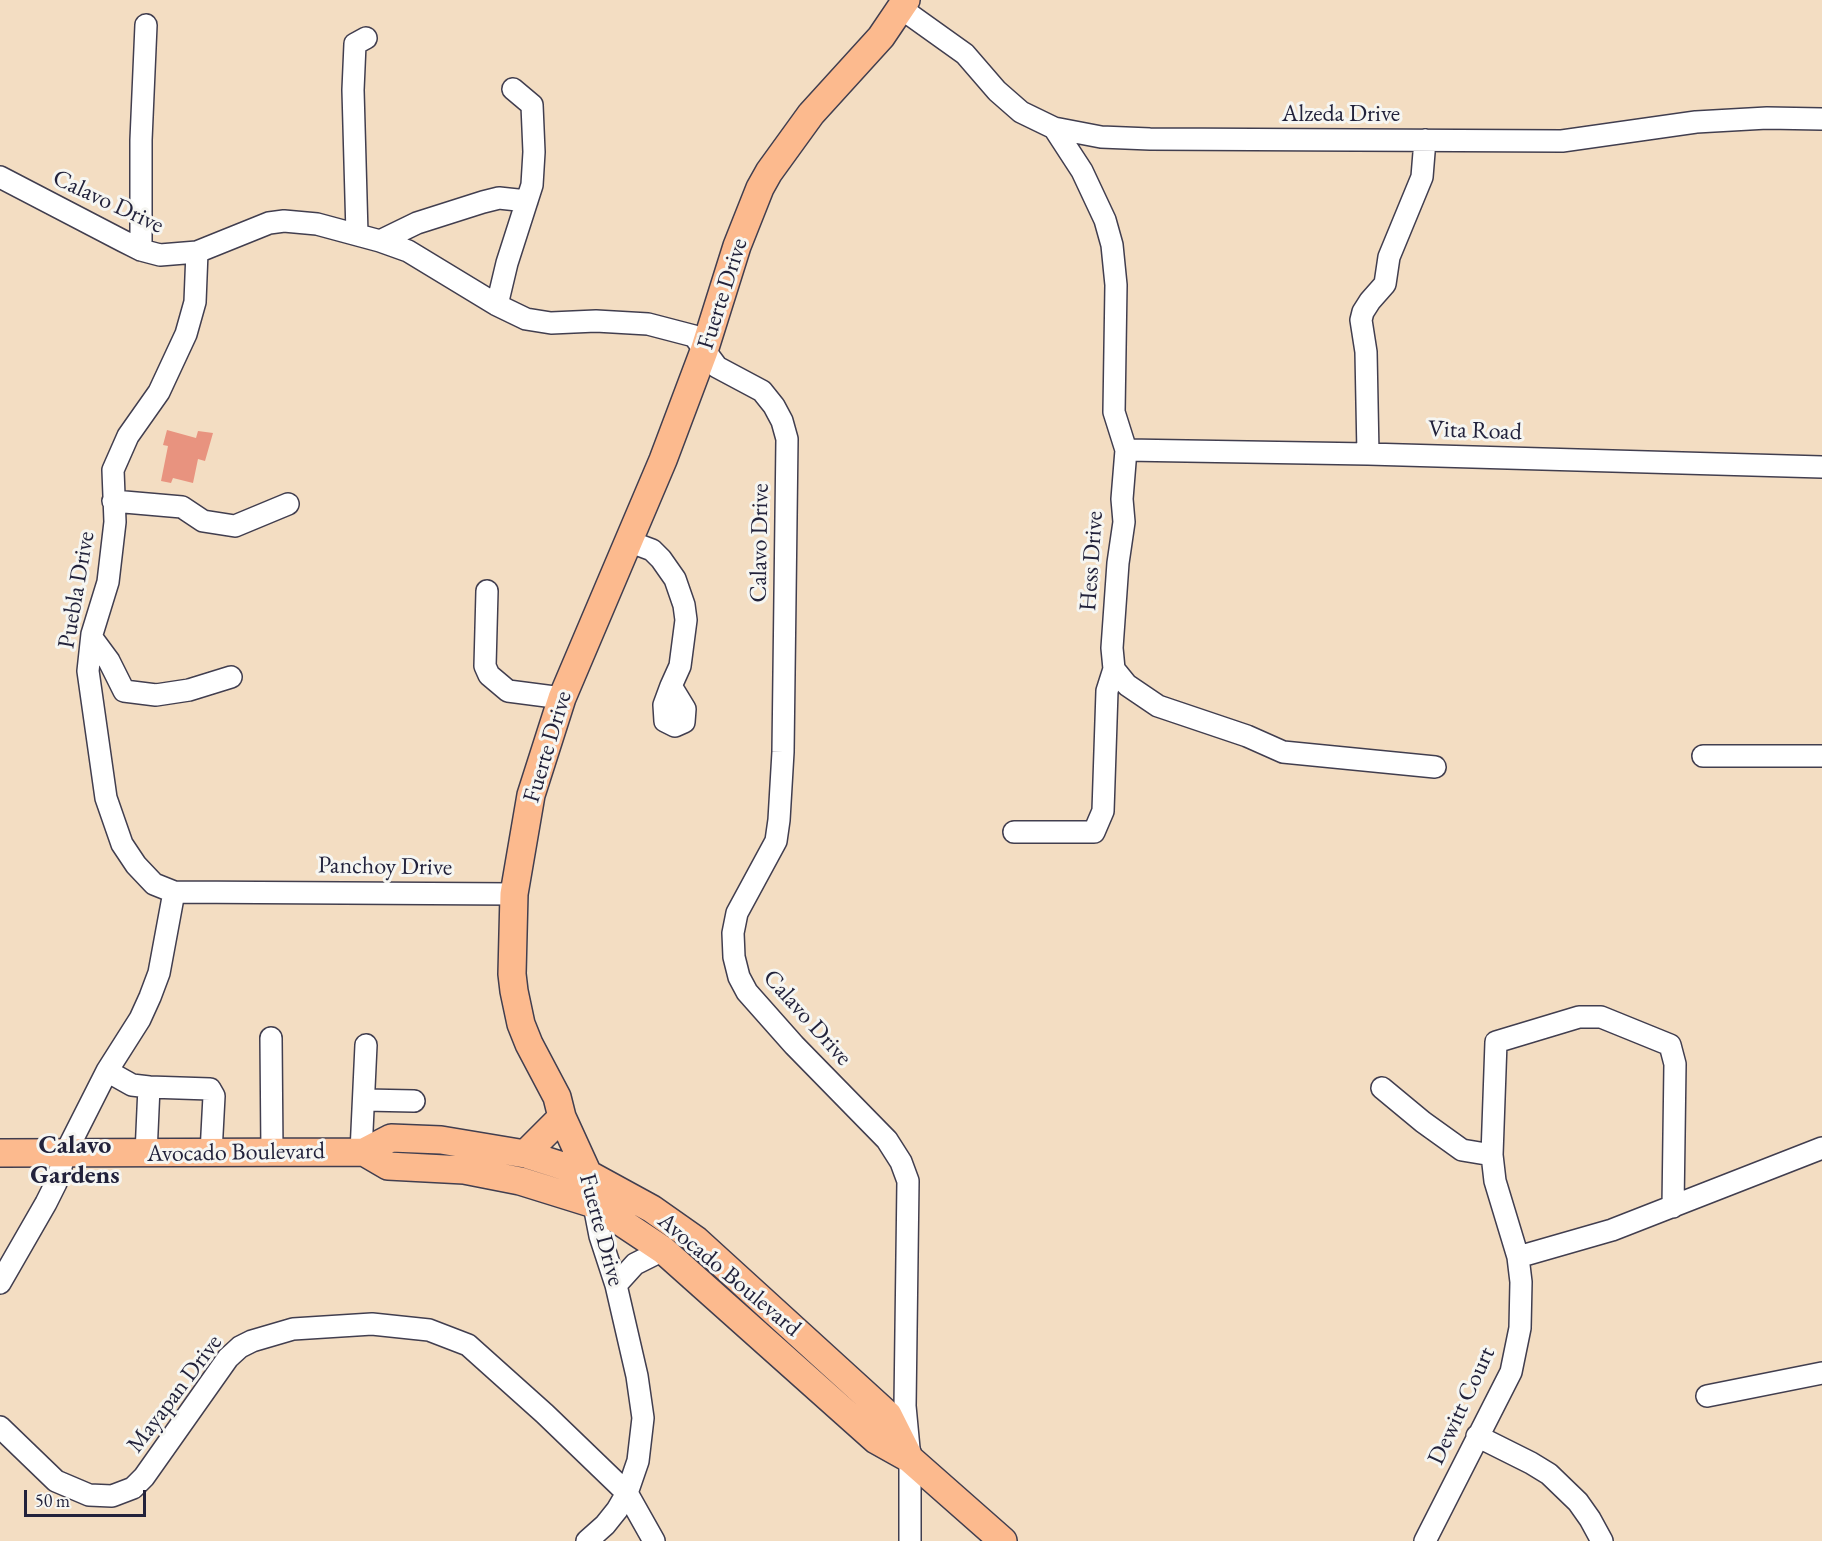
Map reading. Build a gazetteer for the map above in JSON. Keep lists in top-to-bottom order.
{
  "streets": {
    "main road": ["Fuerte Drive", "Avocado Boulevard"],
    "street": [
      "Alzeda Drive",
      "Calavo Drive",
      "Vita Road",
      "Hess Drive",
      "Puebla Drive",
      "Panchoy Drive",
      "Mayapan Drive",
      "Dewitt Court"
    ]
  },
  "crossings": [
    ["Alzeda Drive", "Fuerte Drive"],
    ["Alzeda Drive", "Hess Drive"],
    ["Calavo Drive", "Fuerte Drive"],
    ["Calavo Drive", "Puebla Drive"],
    ["Calavo Drive", "Avocado Boulevard"],
    ["Fuerte Drive", "Panchoy Drive"],
    ["Fuerte Drive", "Avocado Boulevard"],
    ["Fuerte Drive", "Mayapan Drive"],
    ["Vita Road", "Hess Drive"],
    ["Puebla Drive", "Panchoy Drive"]
  ],
  "districts": ["Calavo Gardens"],
  "scale_bar": "50 m"
}
